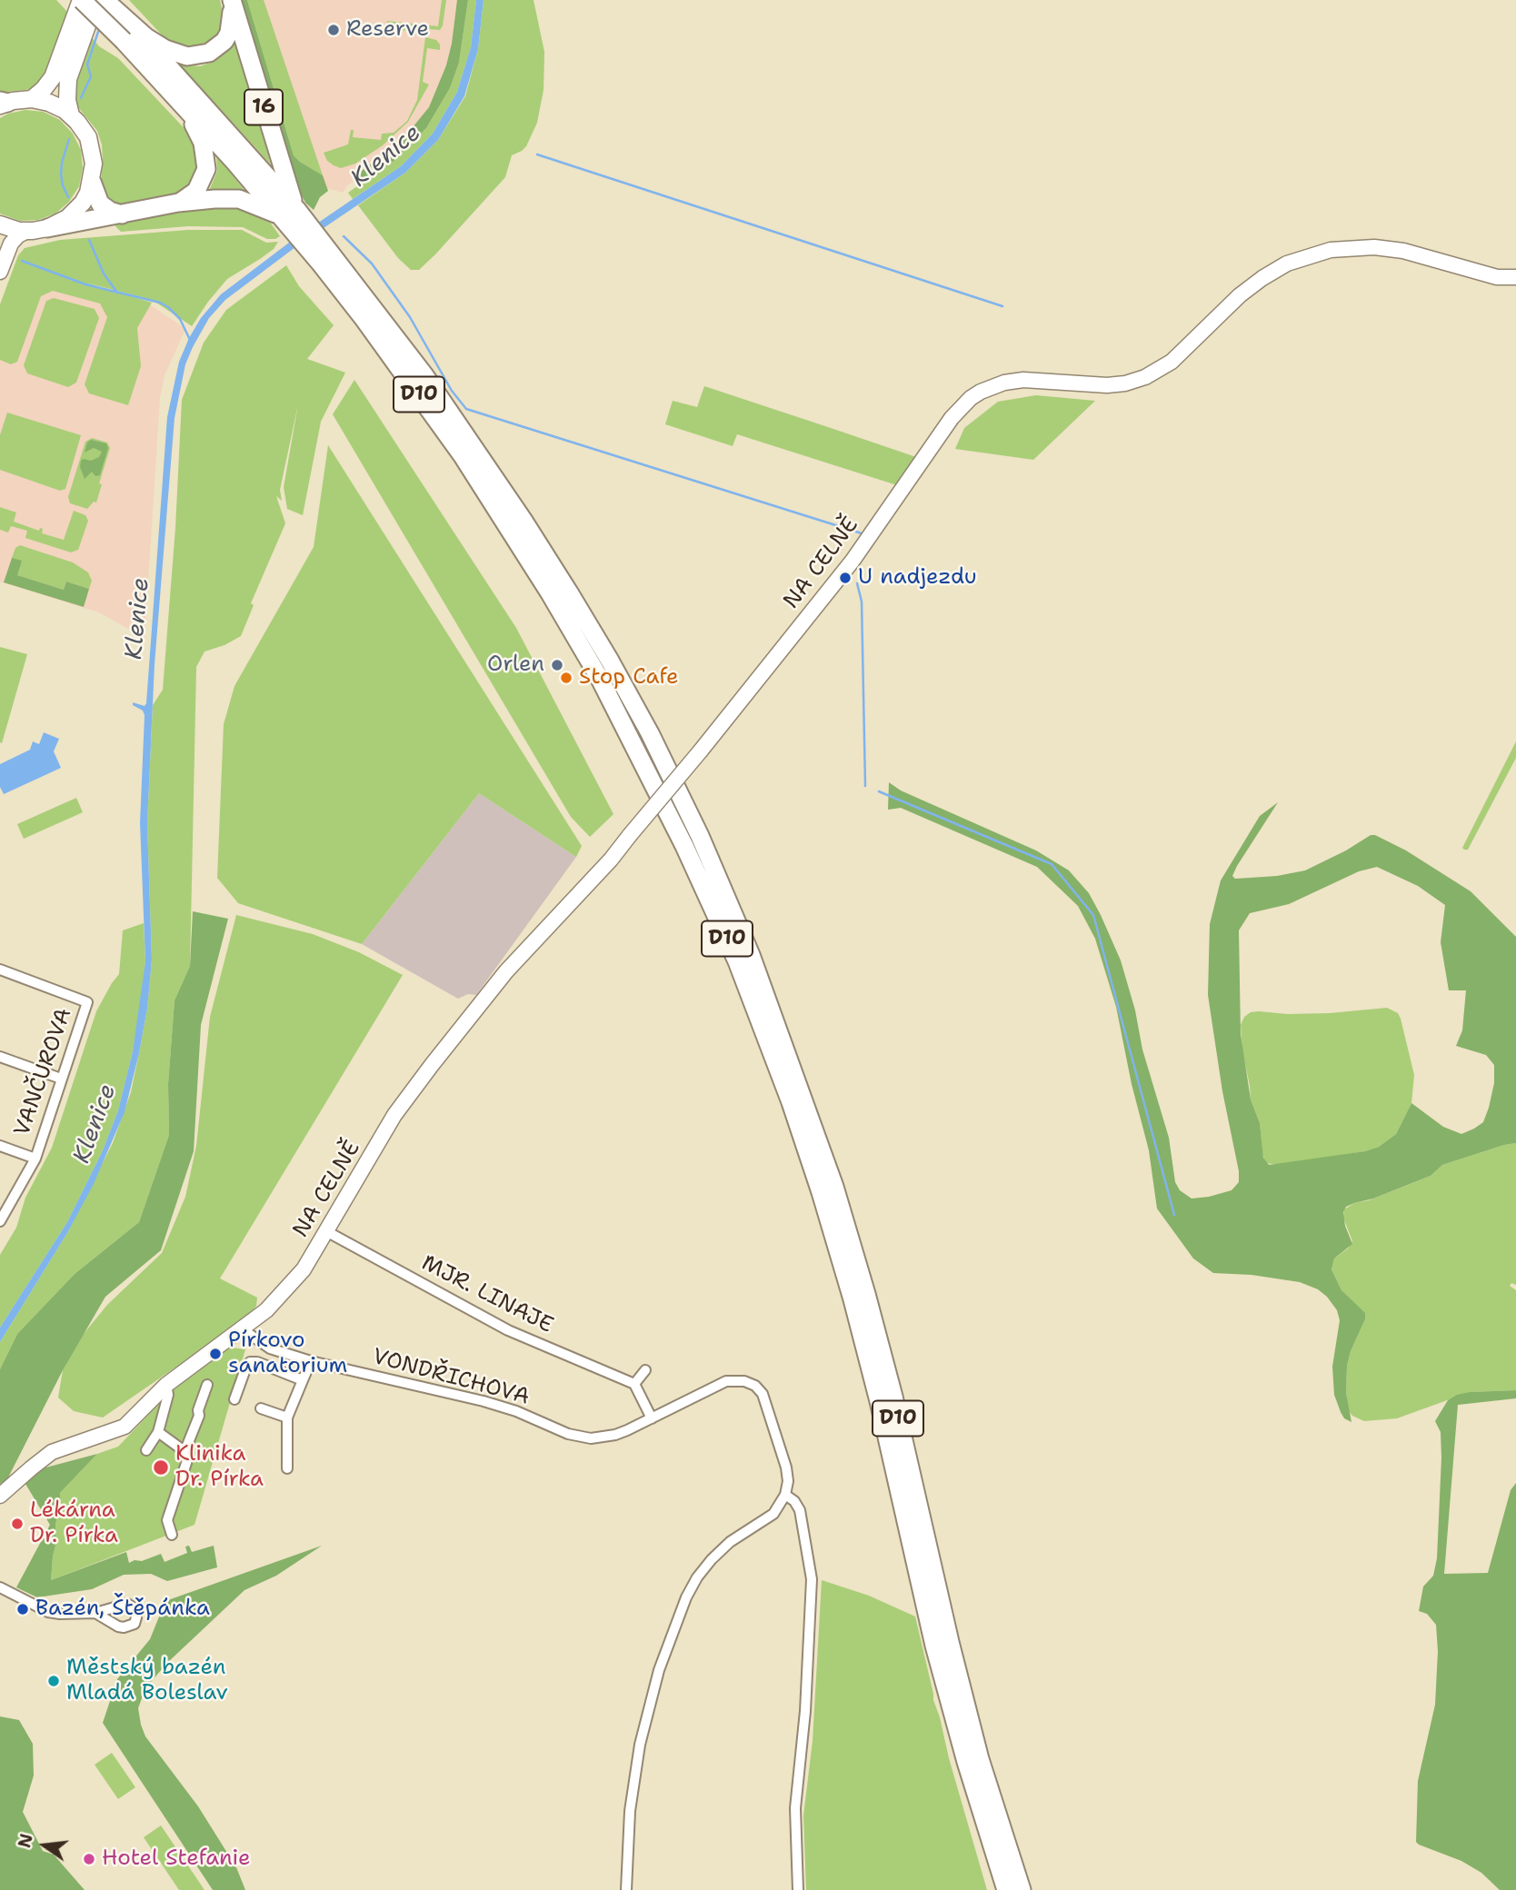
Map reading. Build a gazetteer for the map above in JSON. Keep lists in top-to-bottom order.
{
  "streets": {
    "highway": ["16", "D10"],
    "street": [
      "NA CELNĚ",
      "VANČUROVA",
      "MJR. LINAJE",
      "VONDŘICHOVA"
    ]
  },
  "crossings": [
    ["16", "D10"],
    ["NA CELNĚ", "MJR. LINAJE"],
    ["NA CELNĚ", "VONDŘICHOVA"]
  ],
  "water": ["Klenice"],
  "places": [
    "Reserve",
    "U nadjezdu",
    "Orlen",
    "Stop Cafe",
    "Pírkovo sanatorium",
    "Klinika Dr. Pírka",
    "Lékárna Dr. Pírka",
    "Bazén, Štěpánka",
    "Městský bazén Mladá Boleslav",
    "Hotel Stefanie"
  ],
  "north": "left"
}
